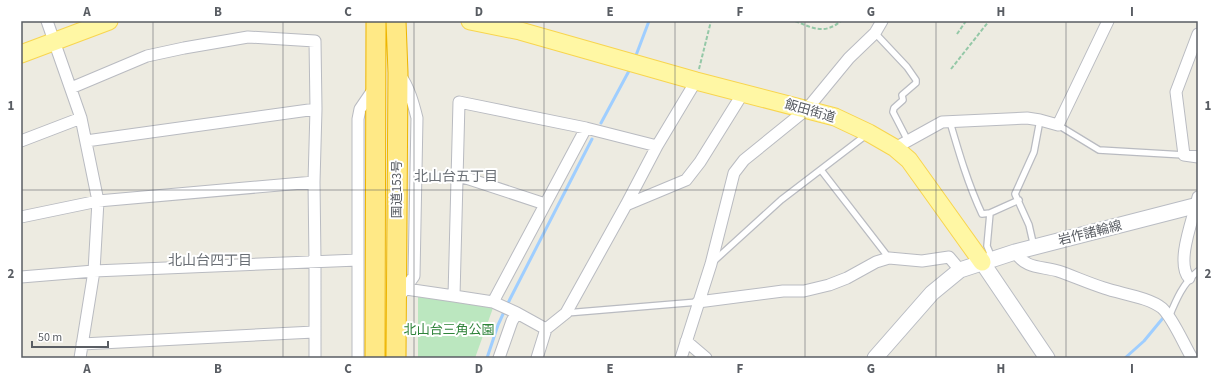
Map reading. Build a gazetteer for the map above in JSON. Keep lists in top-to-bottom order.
{
  "streets": {
    "highway": ["国道153号"],
    "main road": ["飯田街道", "岩作諸輪線"]
  },
  "crossings": [
    ["飯田街道", "岩作諸輪線"]
  ],
  "districts": ["北山台五丁目", "北山台四丁目"],
  "parks": ["北山台三角公園"],
  "scale_bar": "50 m",
  "grid": {
    "columns": [
      "A",
      "B",
      "C",
      "D",
      "E",
      "F",
      "G",
      "H",
      "I"
    ],
    "rows": ["1", "2"]
  }
}
